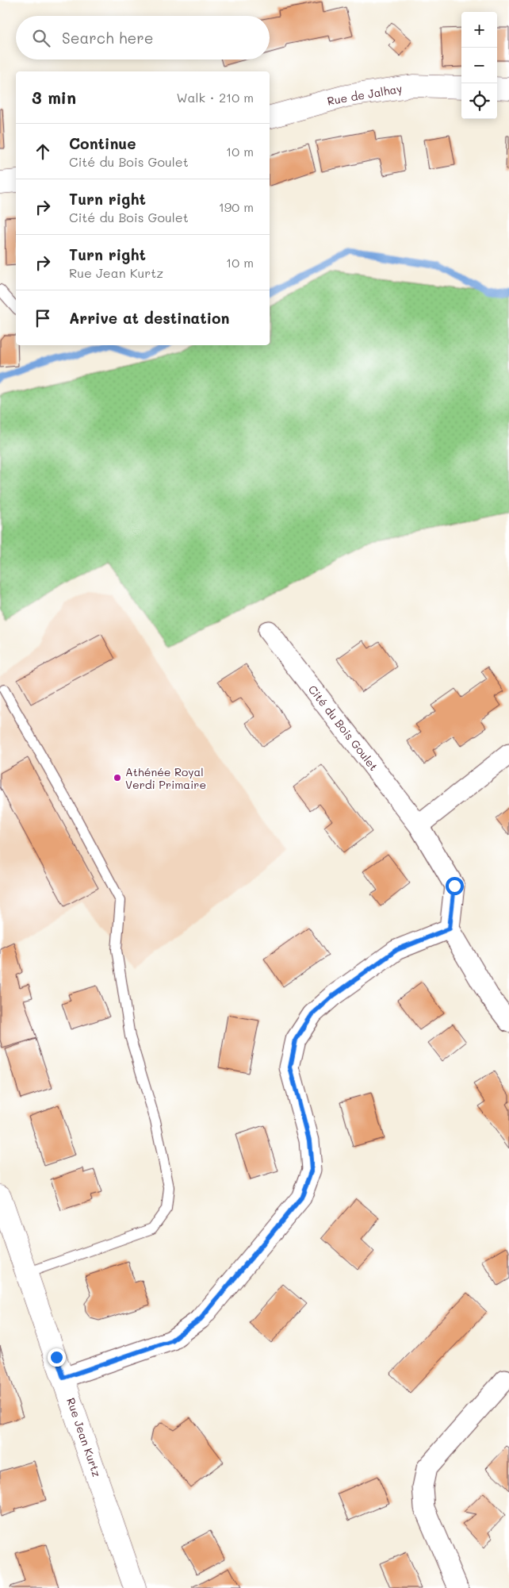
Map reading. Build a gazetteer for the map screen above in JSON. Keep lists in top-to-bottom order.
{
  "streets": {
    "main road": ["Rue de Jalhay", "Rue Jean Kurtz"],
    "street": ["Cité du Bois Goulet"]
  },
  "places": ["Athénée Royal Verdi Primaire"],
  "page": {
    "map_buttons": ["+", "−"],
    "search": "Search here",
    "heading": ["3 min", "Walk · 210 m"],
    "list": [
      ["Continue", "Cité du Bois Goulet", "10 m"],
      ["Turn right", "Cité du Bois Goulet", "190 m"],
      ["Turn right", "Rue Jean Kurtz", "10 m"],
      "Arrive at destination"
    ]
  }
}
